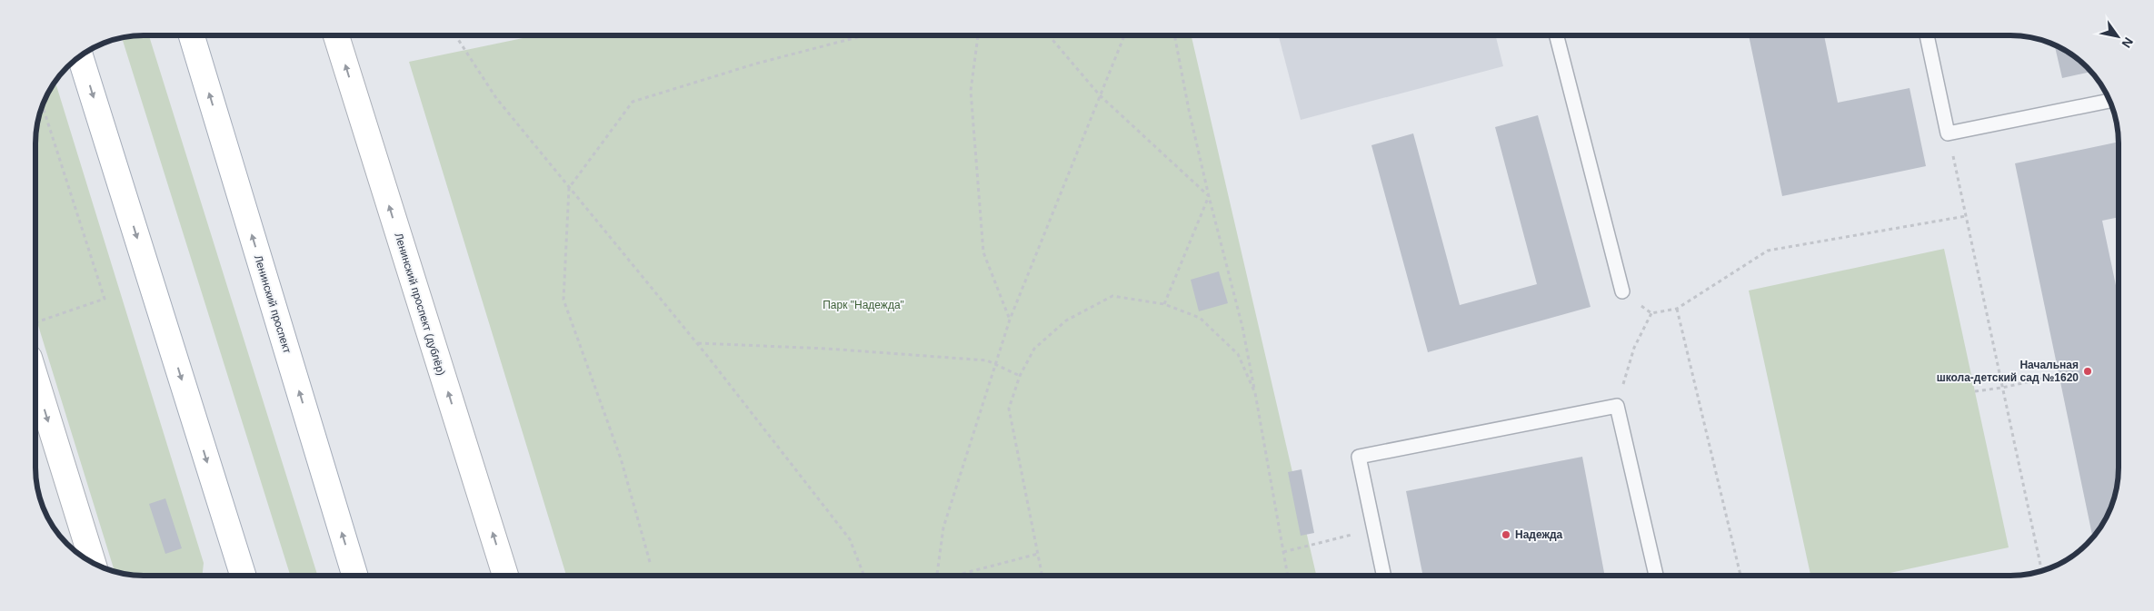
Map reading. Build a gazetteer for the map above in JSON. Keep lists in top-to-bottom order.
{
  "streets": {
    "main road": ["Ленинский проспект", "Ленинский проспект (дублёр)"]
  },
  "one_way": ["Ленинский проспект (дублёр)"],
  "parks": ["Парк \"Надежда\""],
  "places": ["Начальная школа-детский сад №1620", "Надежда"],
  "north": "bottom right"
}
